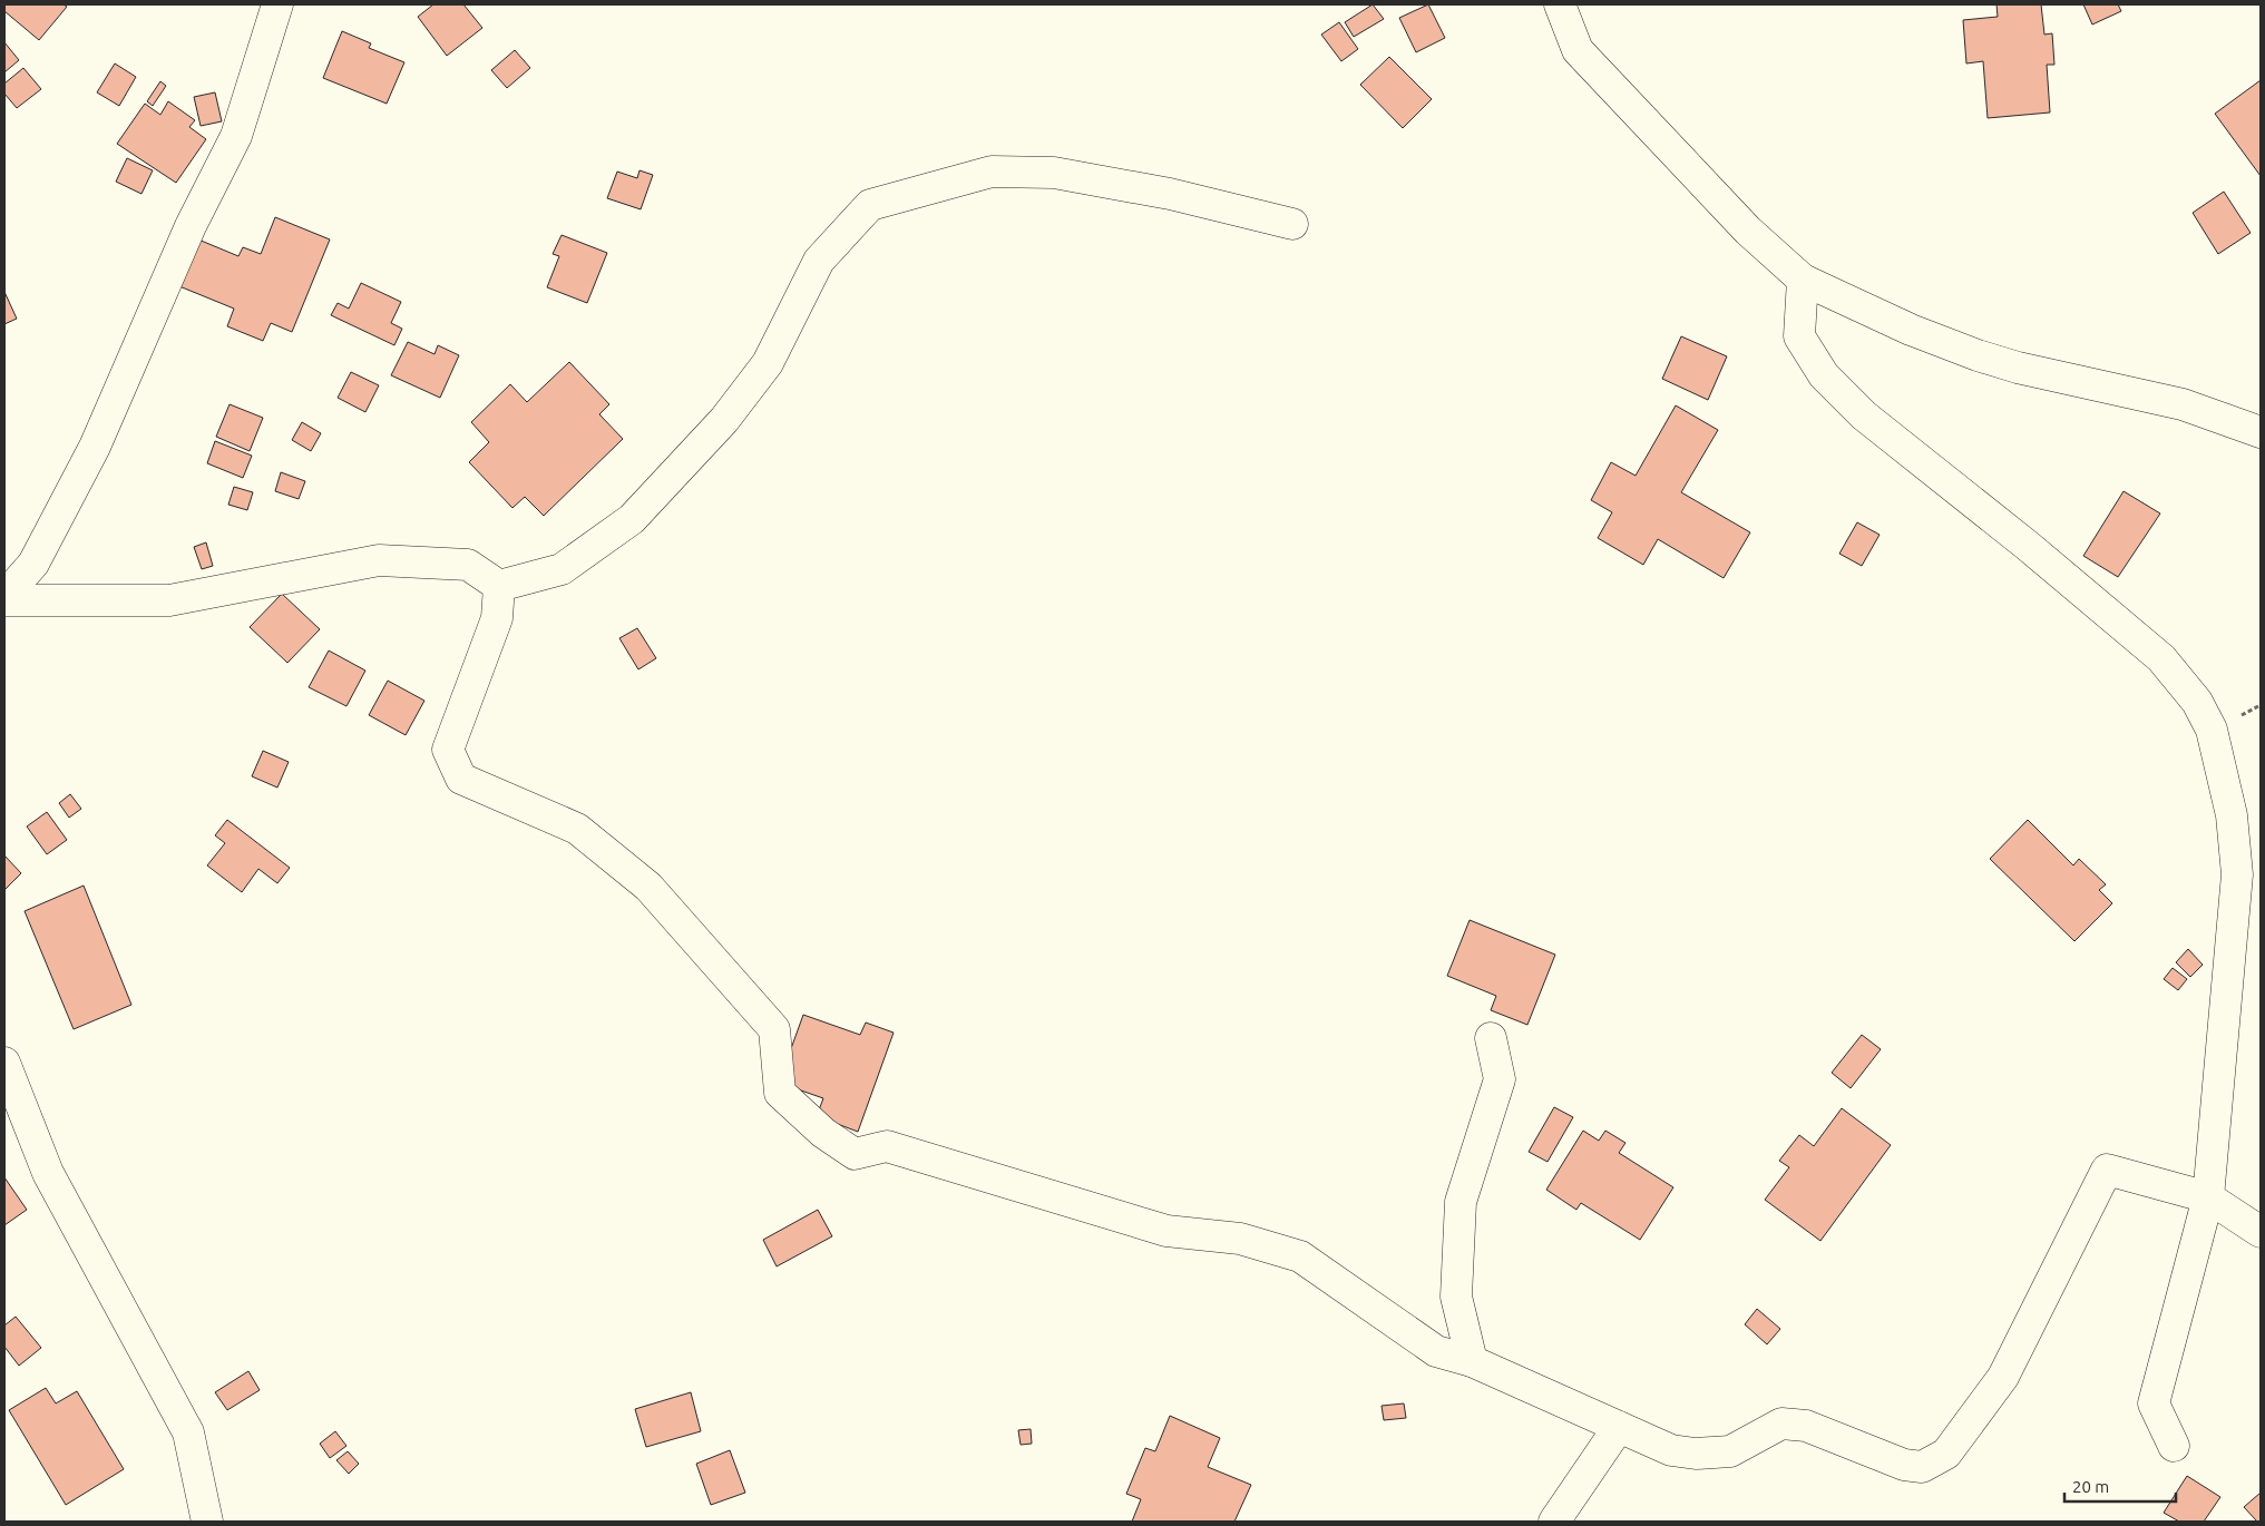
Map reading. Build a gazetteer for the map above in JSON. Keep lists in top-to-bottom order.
{
  "scale_bar": "20 m"
}
